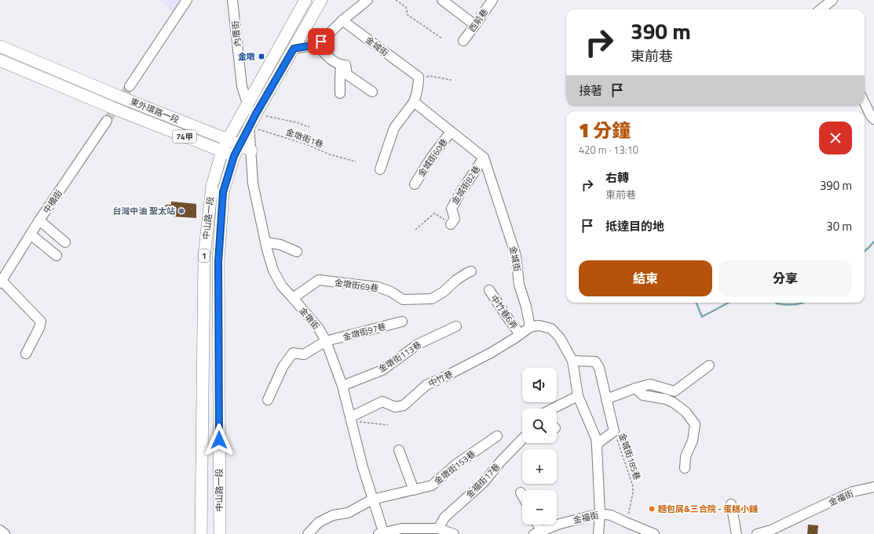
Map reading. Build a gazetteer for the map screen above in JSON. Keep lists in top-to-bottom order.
{
  "streets": {
    "main road": [
      "東外環路一段",
      "74甲",
      "中山路一段",
      "1"
    ],
    "street": [
      "西前巷",
      "內厝街",
      "金城街",
      "金城街60巷",
      "金城街82巷",
      "中橋街",
      "金墩街69巷",
      "中竹巷6弄",
      "金墩街",
      "金墩街97巷",
      "金墩街113巷",
      "中竹巷",
      "金墩街153巷",
      "金福街17巷",
      "金福街"
    ],
    "path": ["金墩街1巷", "金城街185巷"]
  },
  "crossings": [
    ["內厝街", "中山路一段"],
    ["內厝街", "金墩街"],
    ["金城街", "金城街82巷"],
    ["金城街", "中竹巷"],
    ["東外環路一段", "中山路一段"],
    ["金墩街1巷", "中山路一段"],
    ["金墩街1巷", "金墩街"],
    ["中山路一段", "金墩街"],
    ["金墩街69巷", "金墩街"],
    ["中竹巷6弄", "中竹巷"],
    ["金墩街", "金墩街97巷"],
    ["金墩街", "金墩街113巷"],
    ["金墩街", "中竹巷"],
    ["金墩街", "金墩街153巷"],
    ["金城街185巷", "金福街"]
  ],
  "places": {
    "transit": ["金墩"],
    "other": ["台灣中油 聖太站", "麵包屑&三合院 - 蛋糕小舖"]
  },
  "page": {
    "turn": ["390 m", "東前巷"],
    "then": "接著",
    "heading": ["1 分鐘", "420 m · 13:10"],
    "list": [
      {
        "name": "右轉",
        "note": "東前巷",
        "value": "390 m"
      },
      {
        "name": "抵達目的地",
        "value": "30 m"
      }
    ],
    "buttons": ["結束", "分享"],
    "map_buttons": ["+", "−"]
  }
}
